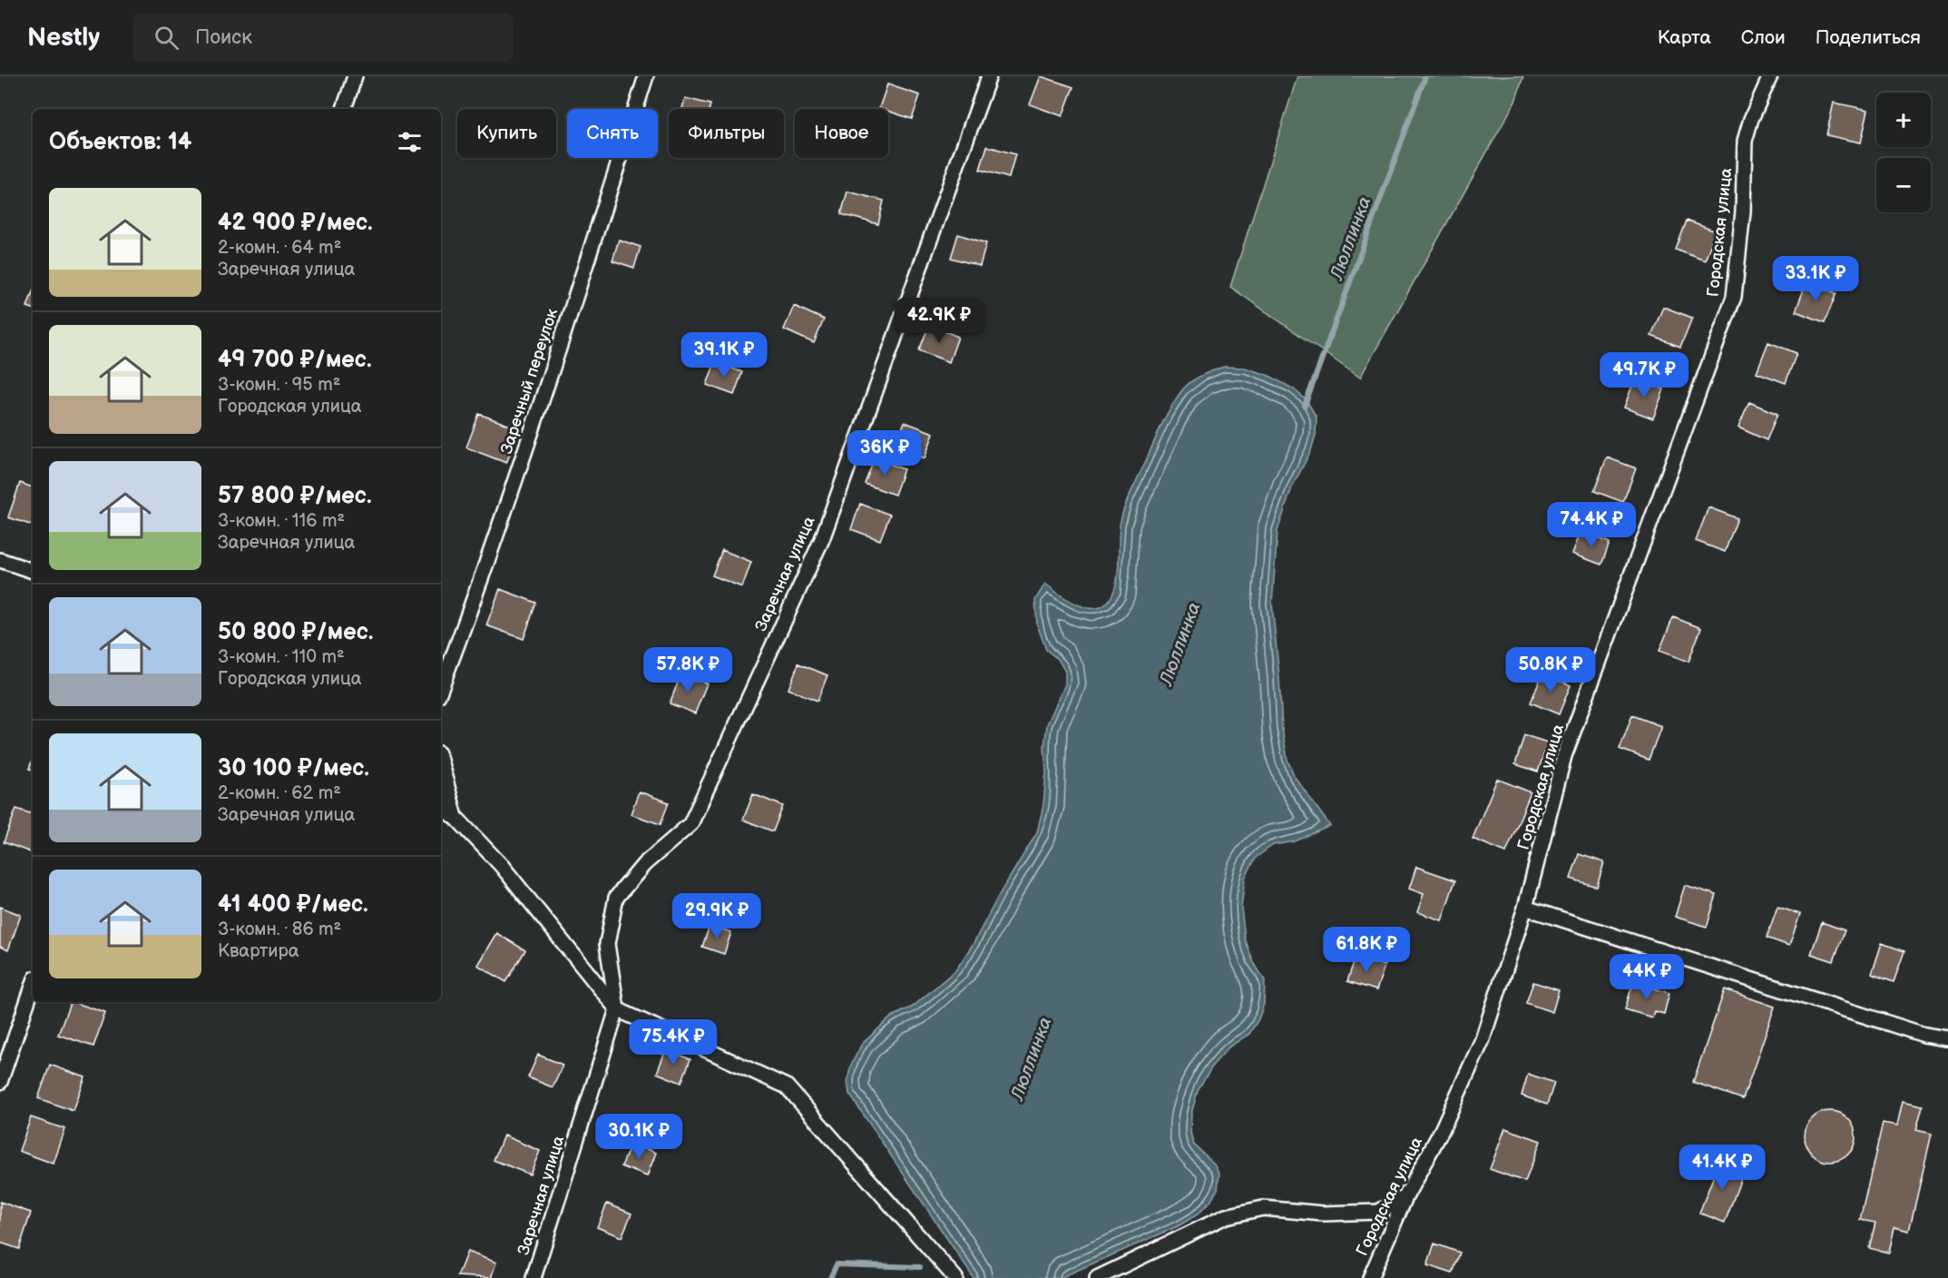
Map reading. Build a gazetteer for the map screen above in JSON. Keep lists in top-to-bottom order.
{
  "streets": {
    "street": ["Городская улица", "Заречный переулок", "Заречная улица"]
  },
  "water": ["Люллинка"],
  "page": {
    "header": "Nestly",
    "search": "Поиск",
    "nav": ["Карта", "Слои", "Поделиться"],
    "map_buttons": ["+", "−"],
    "chip": [
      "Купить",
      "Снять",
      "Фильтры",
      "Новое"
    ],
    "heading": "Объектов: 14",
    "list": [
      {
        "name": "42 900 ₽/мес.",
        "note": "2-комн. · 64 m² · Заречная улица"
      },
      {
        "name": "49 700 ₽/мес.",
        "note": "3-комн. · 95 m² · Городская улица"
      },
      {
        "name": "57 800 ₽/мес.",
        "note": "3-комн. · 116 m² · Заречная улица"
      },
      {
        "name": "50 800 ₽/мес.",
        "note": "3-комн. · 110 m² · Городская улица"
      },
      {
        "name": "30 100 ₽/мес.",
        "note": "2-комн. · 62 m² · Заречная улица"
      },
      {
        "name": "41 400 ₽/мес.",
        "note": "3-комн. · 86 m² · Квартира"
      }
    ],
    "price": [
      "33.1K ₽",
      "42.9K ₽",
      "39.1K ₽",
      "49.7K ₽",
      "36K ₽",
      "74.4K ₽",
      "57.8K ₽",
      "50.8K ₽",
      "29.9K ₽",
      "61.8K ₽",
      "44K ₽",
      "75.4K ₽",
      "30.1K ₽",
      "41.4K ₽"
    ]
  }
}
